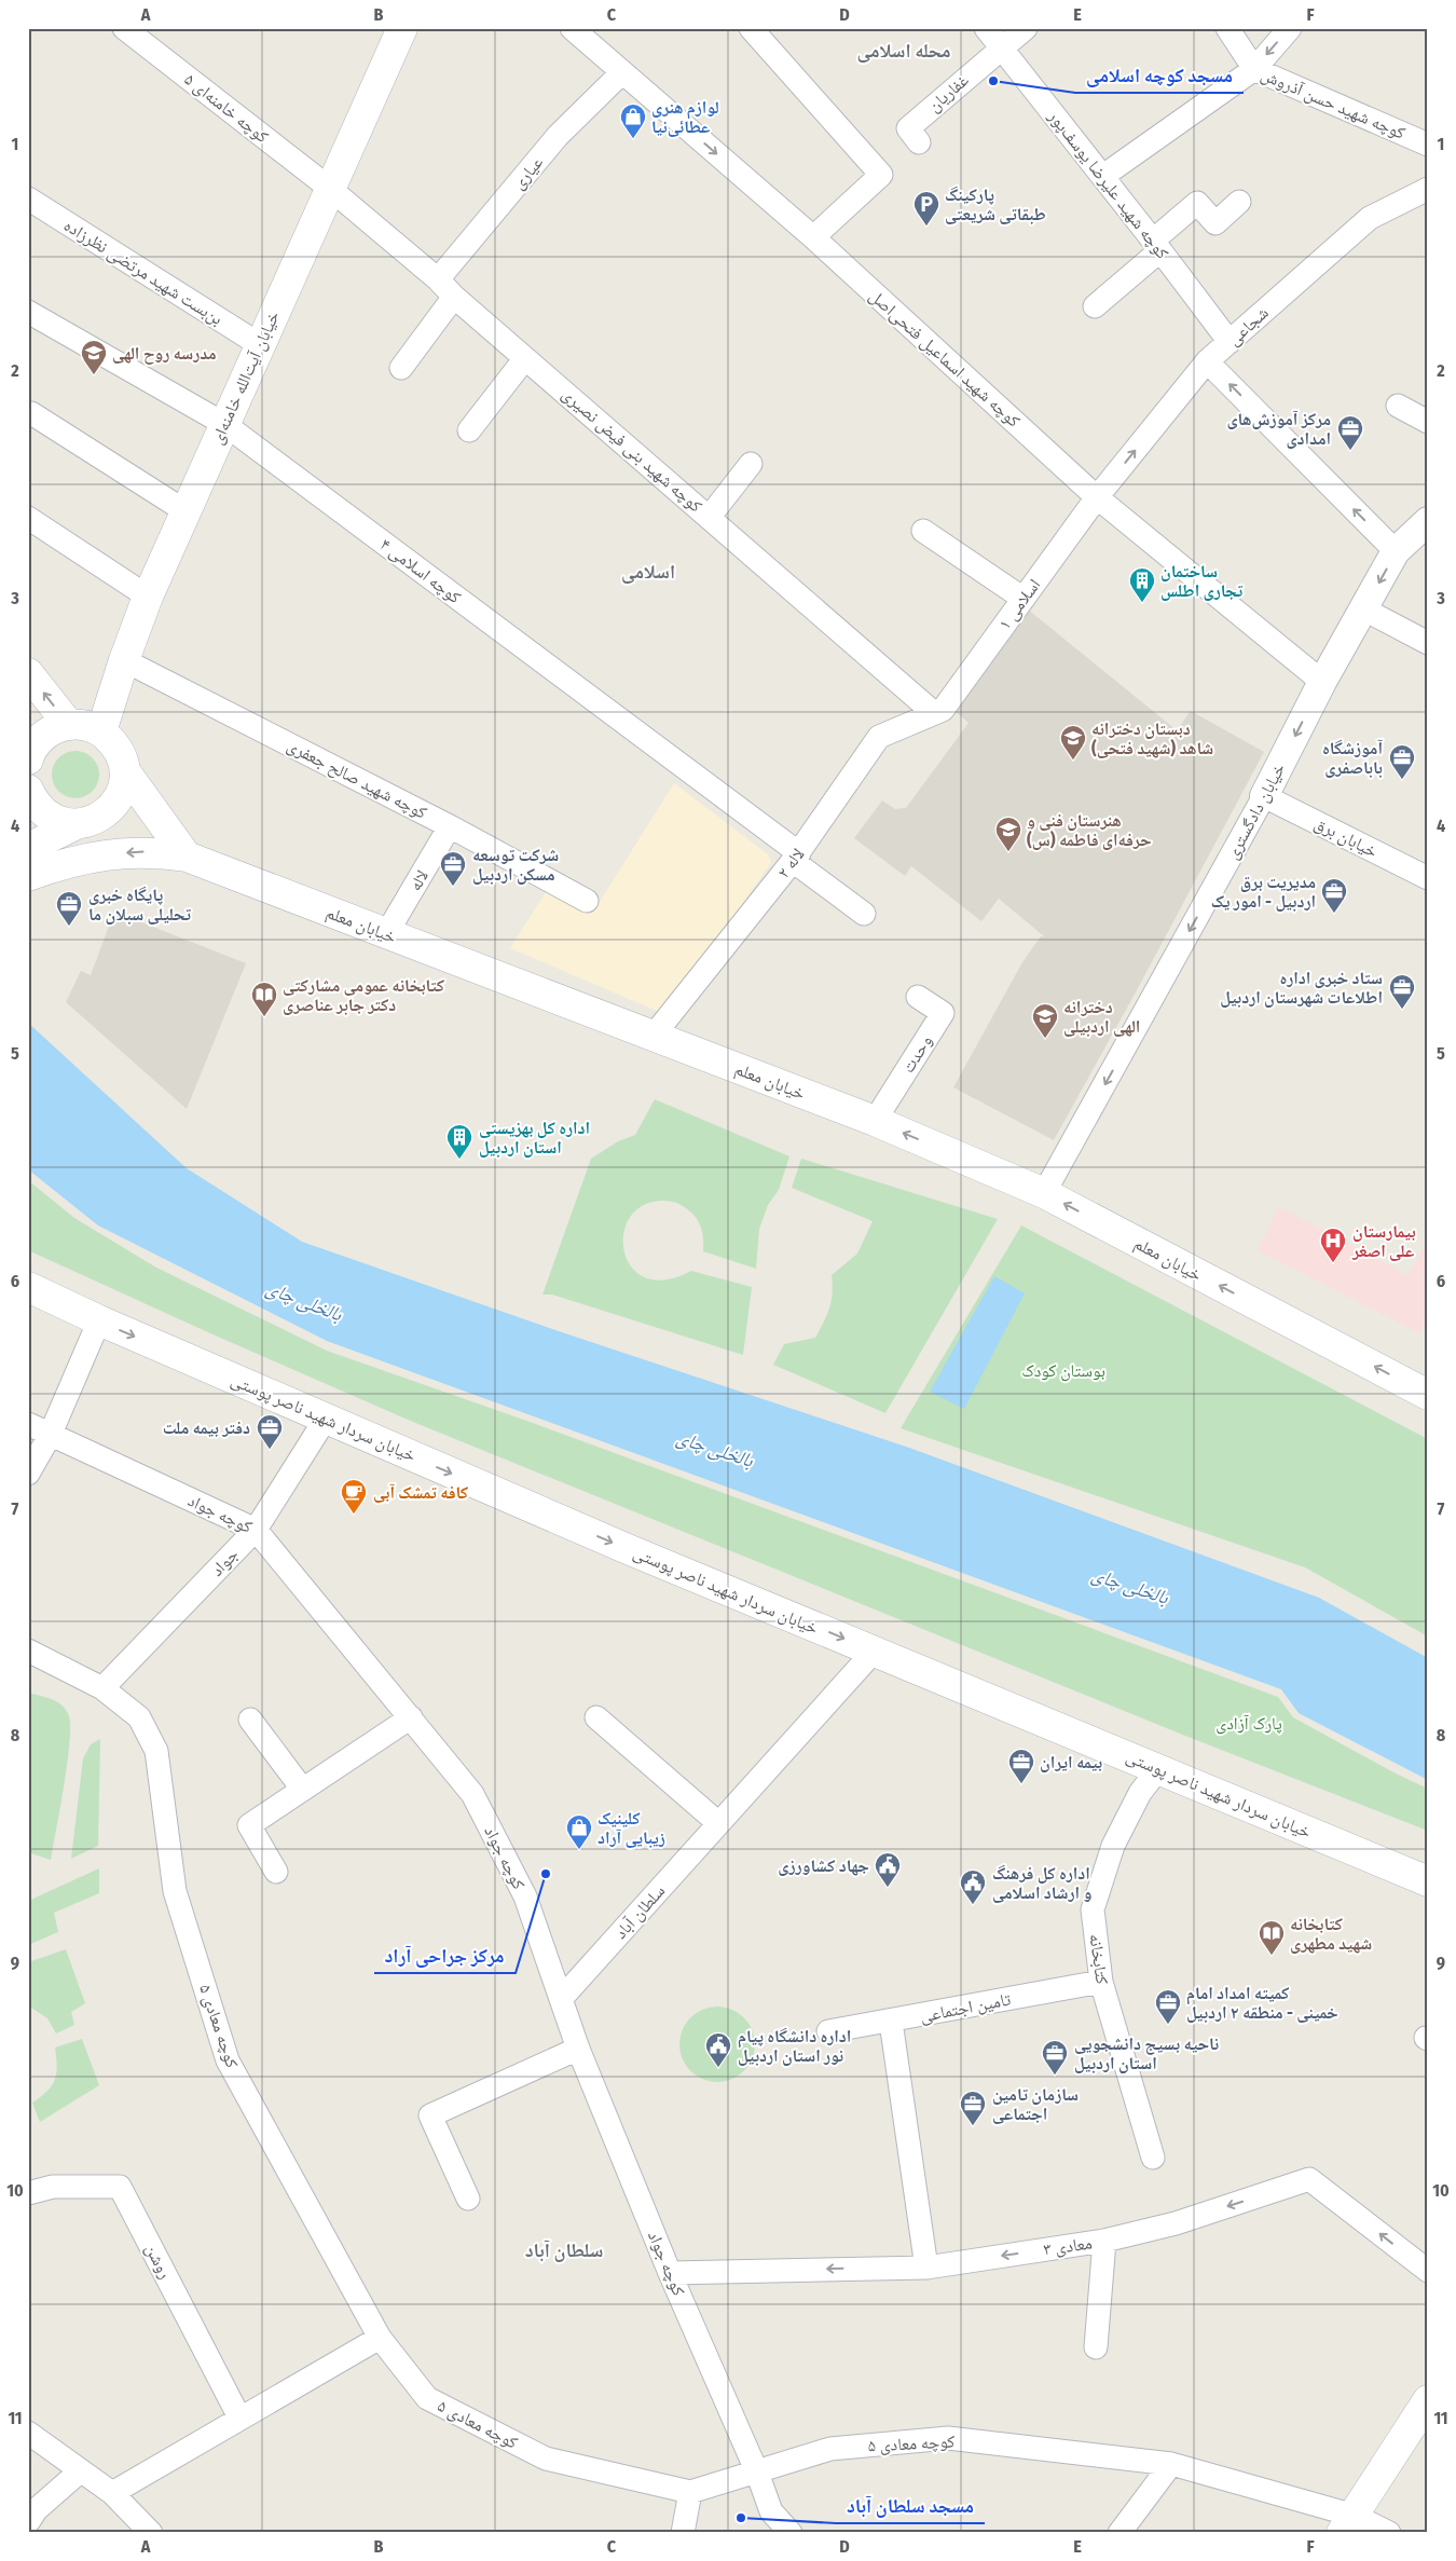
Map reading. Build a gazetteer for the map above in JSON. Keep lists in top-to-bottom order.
{
  "streets": {
    "main road": ["خیابان آیت‌الله خامنه‌ای", "خیابان معلم", "خیابان سردار شهید ناصر پوستی"],
    "street": [
      "غفاریان",
      "کوچه شهید حسن آذروش",
      "کوچه خامنه‌ای ۵",
      "عیاری",
      "کوچه شهید علیرضا یوسف‌پور",
      "بن‌بست شهید مرتضی نظرزاده",
      "شجاعی",
      "کوچه شهید اسماعیل فتحی‌اصل",
      "کوچه شهید بنی فیض نصیری",
      "کوچه اسلامی ۴",
      "اسلامی ۱",
      "کوچه شهید صالح جعفری",
      "خیابان دادگستری",
      "خیابان برق",
      "لاله ۲",
      "لاله",
      "وحدت",
      "کوچه جواد",
      "جواد",
      "سلطان آباد",
      "کتابخانه",
      "تامین اجتماعی",
      "کوچه معادی ۵",
      "معادی ۳",
      "روشن"
    ]
  },
  "crossings": [
    ["غفاریان", "کوچه شهید علیرضا یوسف‌پور"],
    ["کوچه خامنه‌ای ۵", "خیابان آیت‌الله خامنه‌ای"],
    ["کوچه خامنه‌ای ۵", "کوچه شهید بنی فیض نصیری"],
    ["عیاری", "کوچه شهید اسماعیل فتحی‌اصل"],
    ["عیاری", "کوچه شهید بنی فیض نصیری"],
    ["کوچه شهید علیرضا یوسف‌پور", "شجاعی"],
    ["بن‌بست شهید مرتضی نظرزاده", "خیابان آیت‌الله خامنه‌ای"],
    ["شجاعی", "کوچه شهید اسماعیل فتحی‌اصل"],
    ["شجاعی", "اسلامی ۱"],
    ["کوچه شهید اسماعیل فتحی‌اصل", "اسلامی ۱"],
    ["کوچه شهید اسماعیل فتحی‌اصل", "خیابان دادگستری"],
    ["خیابان آیت‌الله خامنه‌ای", "کوچه شهید بنی فیض نصیری"],
    ["خیابان آیت‌الله خامنه‌ای", "کوچه اسلامی ۴"],
    ["خیابان آیت‌الله خامنه‌ای", "کوچه شهید صالح جعفری"],
    ["کوچه شهید بنی فیض نصیری", "اسلامی ۱"],
    ["کوچه شهید بنی فیض نصیری", "لاله ۲"],
    ["کوچه اسلامی ۴", "لاله ۲"],
    ["اسلامی ۱", "لاله ۲"],
    ["کوچه شهید صالح جعفری", "لاله"],
    ["خیابان دادگستری", "خیابان برق"],
    ["خیابان دادگستری", "خیابان معلم"],
    ["لاله ۲", "خیابان معلم"],
    ["لاله", "خیابان معلم"],
    ["خیابان معلم", "وحدت"],
    ["خیابان سردار شهید ناصر پوستی", "جواد"],
    ["خیابان سردار شهید ناصر پوستی", "سلطان آباد"],
    ["خیابان سردار شهید ناصر پوستی", "کتابخانه"],
    ["کوچه جواد", "جواد"],
    ["کوچه جواد", "سلطان آباد"],
    ["کوچه جواد", "کوچه معادی ۵"],
    ["کوچه جواد", "معادی ۳"],
    ["جواد", "کوچه معادی ۵"],
    ["کتابخانه", "تامین اجتماعی"]
  ],
  "one_way": [
    "شجاعی",
    "خیابان دادگستری",
    "خیابان معلم",
    "خیابان سردار شهید ناصر پوستی",
    "معادی ۳"
  ],
  "districts": ["محله اسلامی", "اسلامی", "سلطان آباد"],
  "water": ["بالخلی چای"],
  "parks": ["بوستان کودک", "پارک آزادی"],
  "places": {
    "other": ["مسجد کوچه اسلامی", "مرکز جراحی آراد", "مسجد سلطان آباد"],
    "shop": ["لوازم هنری عطائی‌نیا", "کلینیک زیبایی آراد"],
    "parking": ["پارکینگ طبقاتی شریعتی"],
    "school or university": [
      "مدرسه روح الهی",
      "دبستان دخترانه شاهد (شهید فتحی)",
      "هنرستان فنی و حرفه‌ای فاطمه (س)",
      "دخترانه الهی اردبیلی"
    ],
    "office": [
      "مرکز آموزش‌های امدادی",
      "آموزشگاه باباصفری",
      "شرکت توسعه مسکن اردبیل",
      "مدیریت برق اردبیل - امور یک",
      "پایگاه خبری تحلیلی سبلان ما",
      "ستاد خبری اداره اطلاعات شهرستان اردبیل",
      "دفتر بیمه ملت",
      "بیمه ایران",
      "کمیته امداد امام خمینی - منطقه ۲ اردبیل",
      "ناحیه بسیج دانشجویی استان اردبیل",
      "سازمان تامین اجتماعی"
    ],
    "building": ["ساختمان تجاری اطلس", "اداره کل بهزیستی استان اردبیل"],
    "library": ["کتابخانه عمومی مشارکتی دکتر جابر عناصری", "کتابخانه شهید مطهری"],
    "hospital": ["بیمارستان علی اصغر"],
    "cafe": ["کافه تمشک آبی"],
    "public building": ["جهاد کشاورزی", "اداره کل فرهنگ و ارشاد اسلامی", "اداره دانشگاه پیام نور استان اردبیل"]
  },
  "grid": {
    "columns": [
      "A",
      "B",
      "C",
      "D",
      "E",
      "F"
    ],
    "rows": [
      "1",
      "2",
      "3",
      "4",
      "5",
      "6",
      "7",
      "8",
      "9",
      "10",
      "11"
    ]
  }
}
